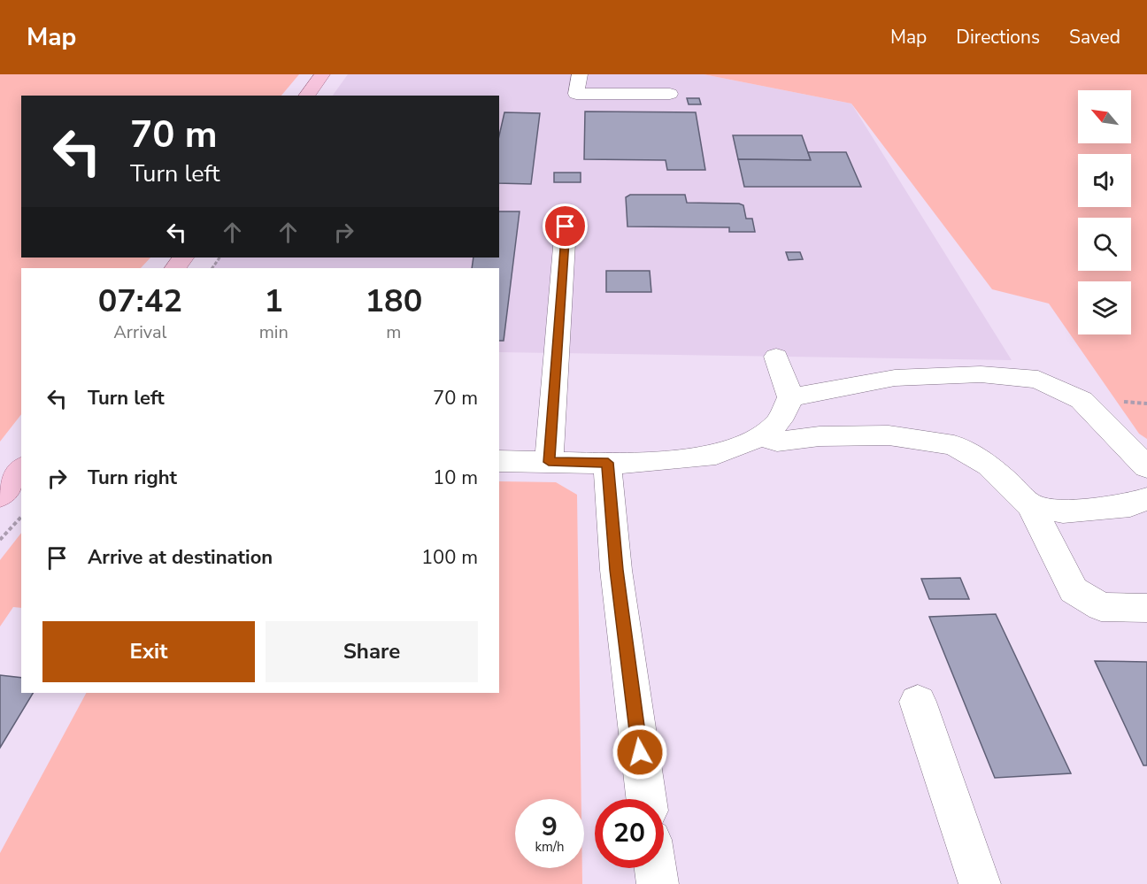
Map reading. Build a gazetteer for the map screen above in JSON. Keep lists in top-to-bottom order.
{
  "north": "top left",
  "page": {
    "header": "Map",
    "nav": ["Map", "Directions", "Saved"],
    "turn": ["70 m", "Turn left"],
    "eta": [
      "07:42",
      "Arrival",
      "1",
      "min",
      "180",
      "m"
    ],
    "list": [
      {
        "name": "Turn left",
        "value": "70 m"
      },
      {
        "name": "Turn right",
        "value": "10 m"
      },
      {
        "name": "Arrive at destination",
        "value": "100 m"
      }
    ],
    "buttons": ["Exit", "Share"],
    "speed": "9 km/h",
    "limit": "20"
  }
}
